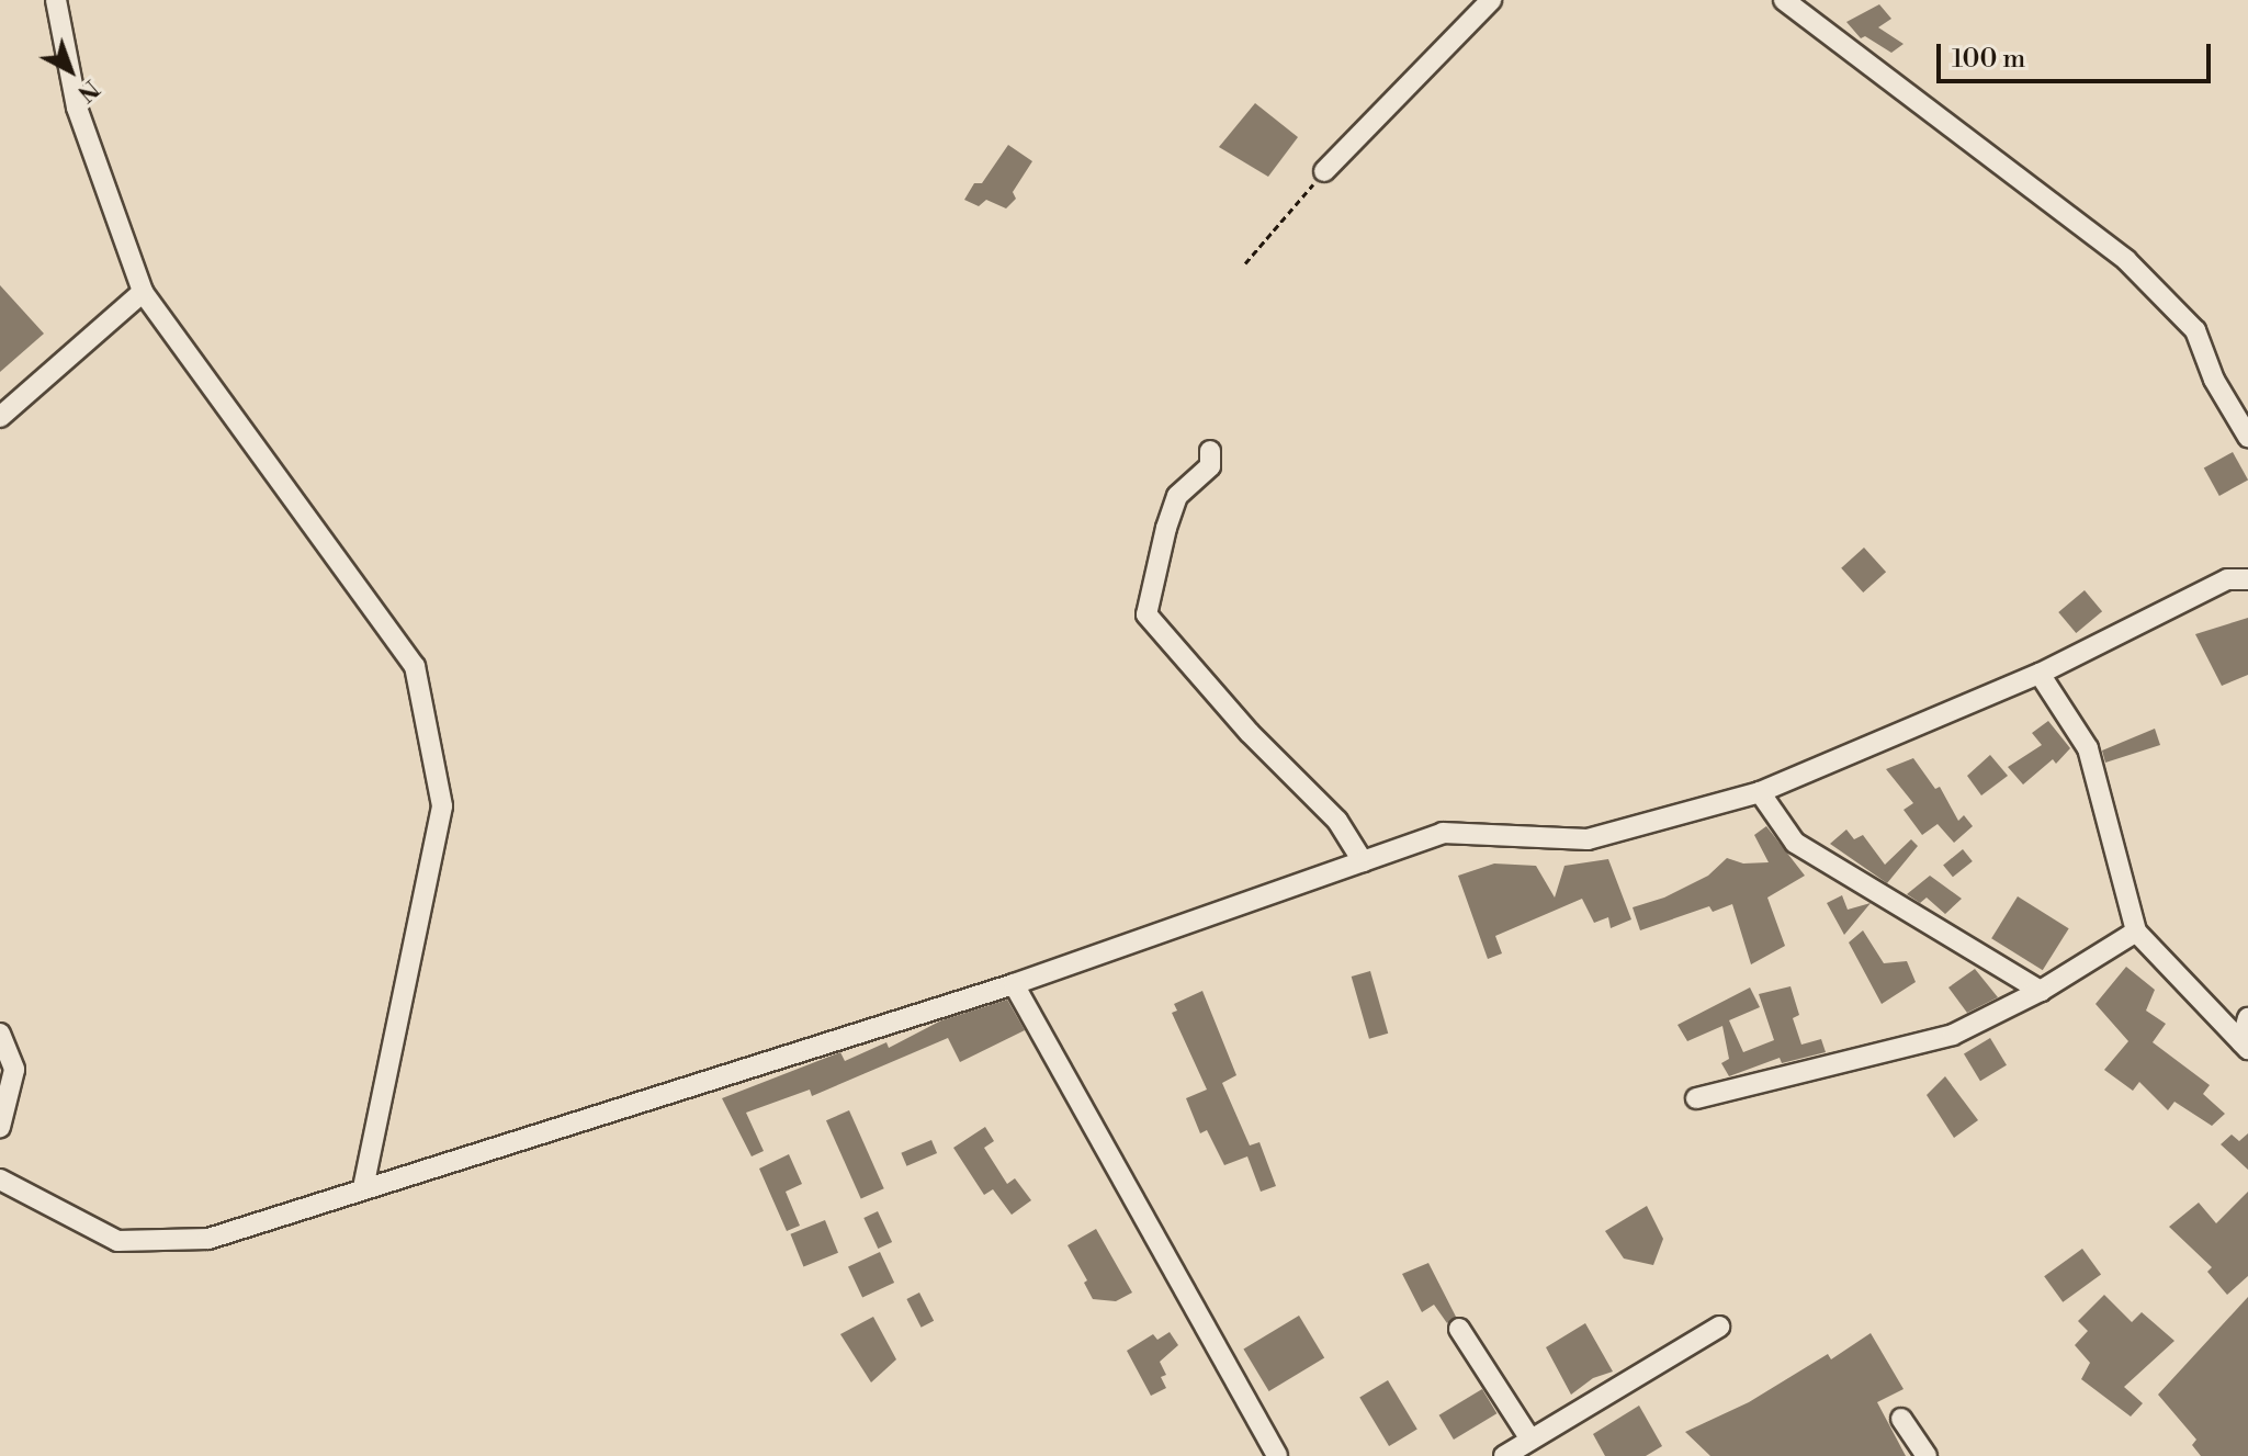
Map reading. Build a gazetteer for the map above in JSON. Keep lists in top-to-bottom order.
{
  "scale_bar": "100 m",
  "north": "bottom right"
}
